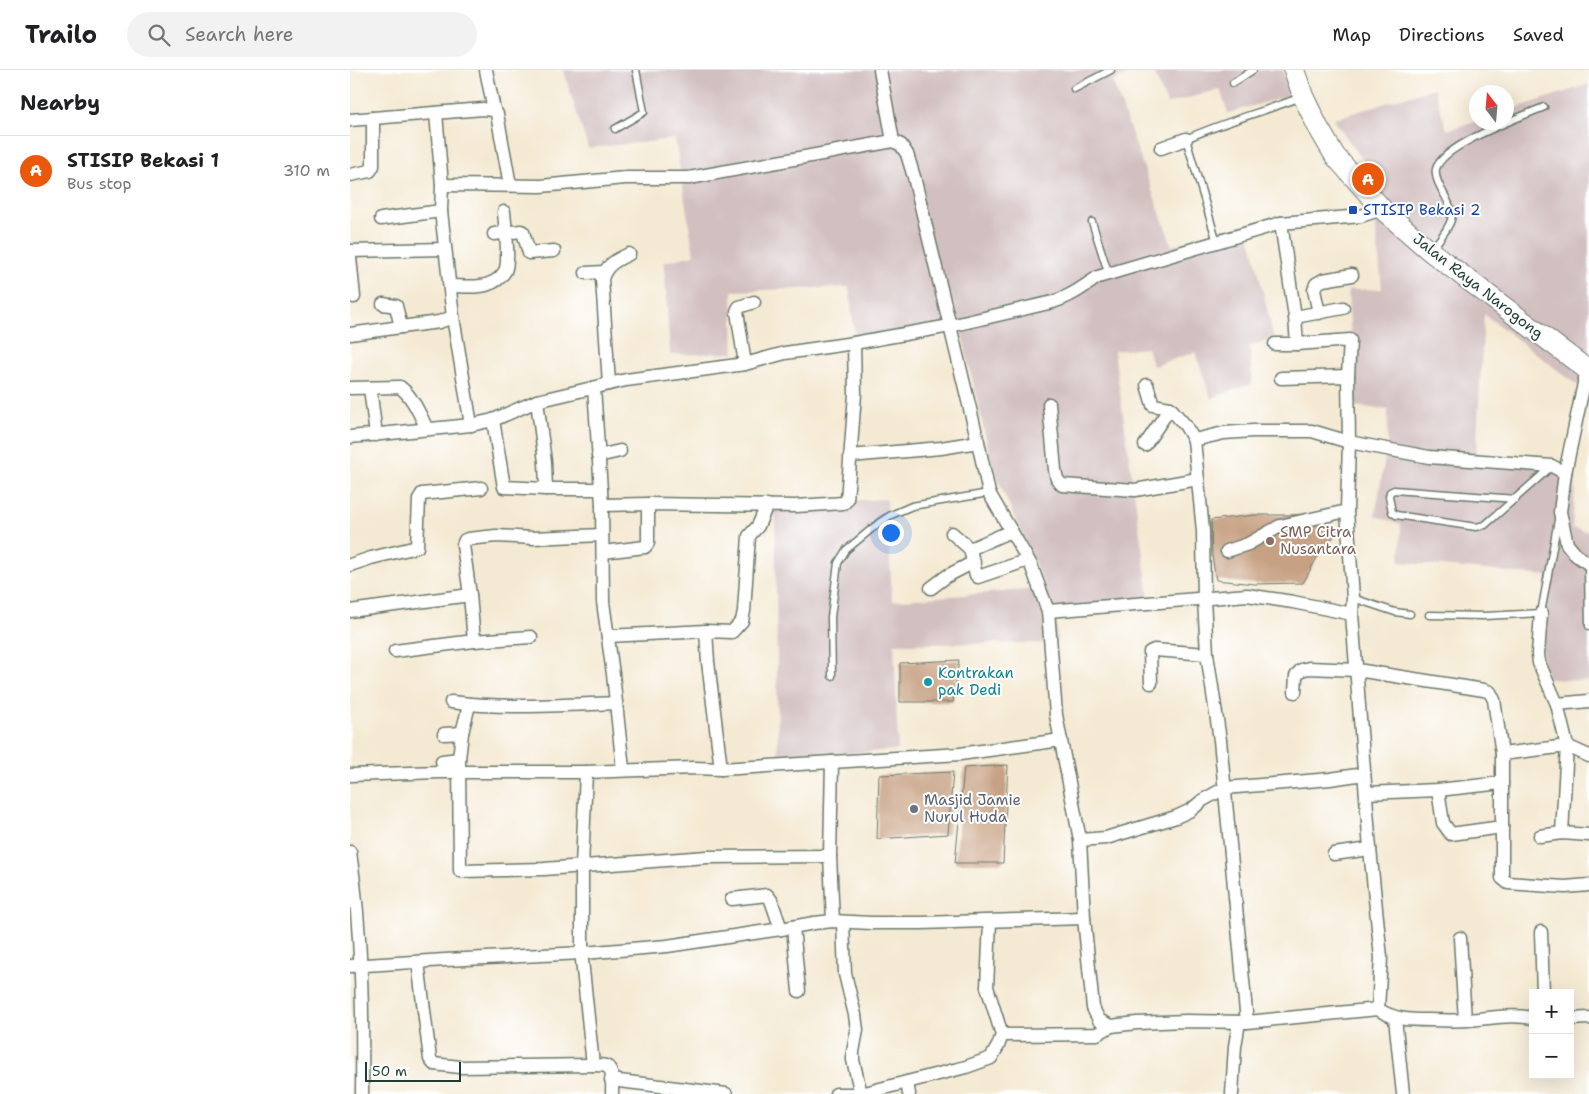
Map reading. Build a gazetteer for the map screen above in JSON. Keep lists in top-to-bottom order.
{
  "streets": {
    "main road": ["Jalan Raya Narogong"]
  },
  "places": {
    "transit": ["STISIP Bekasi 2"],
    "other": ["SMP Citra Nusantara", "Kontrakan pak Dedi", "Masjid Jamie Nurul Huda"]
  },
  "scale_bar": "50 m",
  "north": "top",
  "page": {
    "header": "Trailo",
    "search": "Search here",
    "nav": ["Map", "Directions", "Saved"],
    "heading": "Nearby",
    "list": [
      {
        "mark": "A",
        "name": "STISIP Bekasi 1",
        "note": "Bus stop",
        "value": "310 m"
      }
    ],
    "pins": "A",
    "map_buttons": ["+", "−"],
    "scale": "50 m"
  }
}
